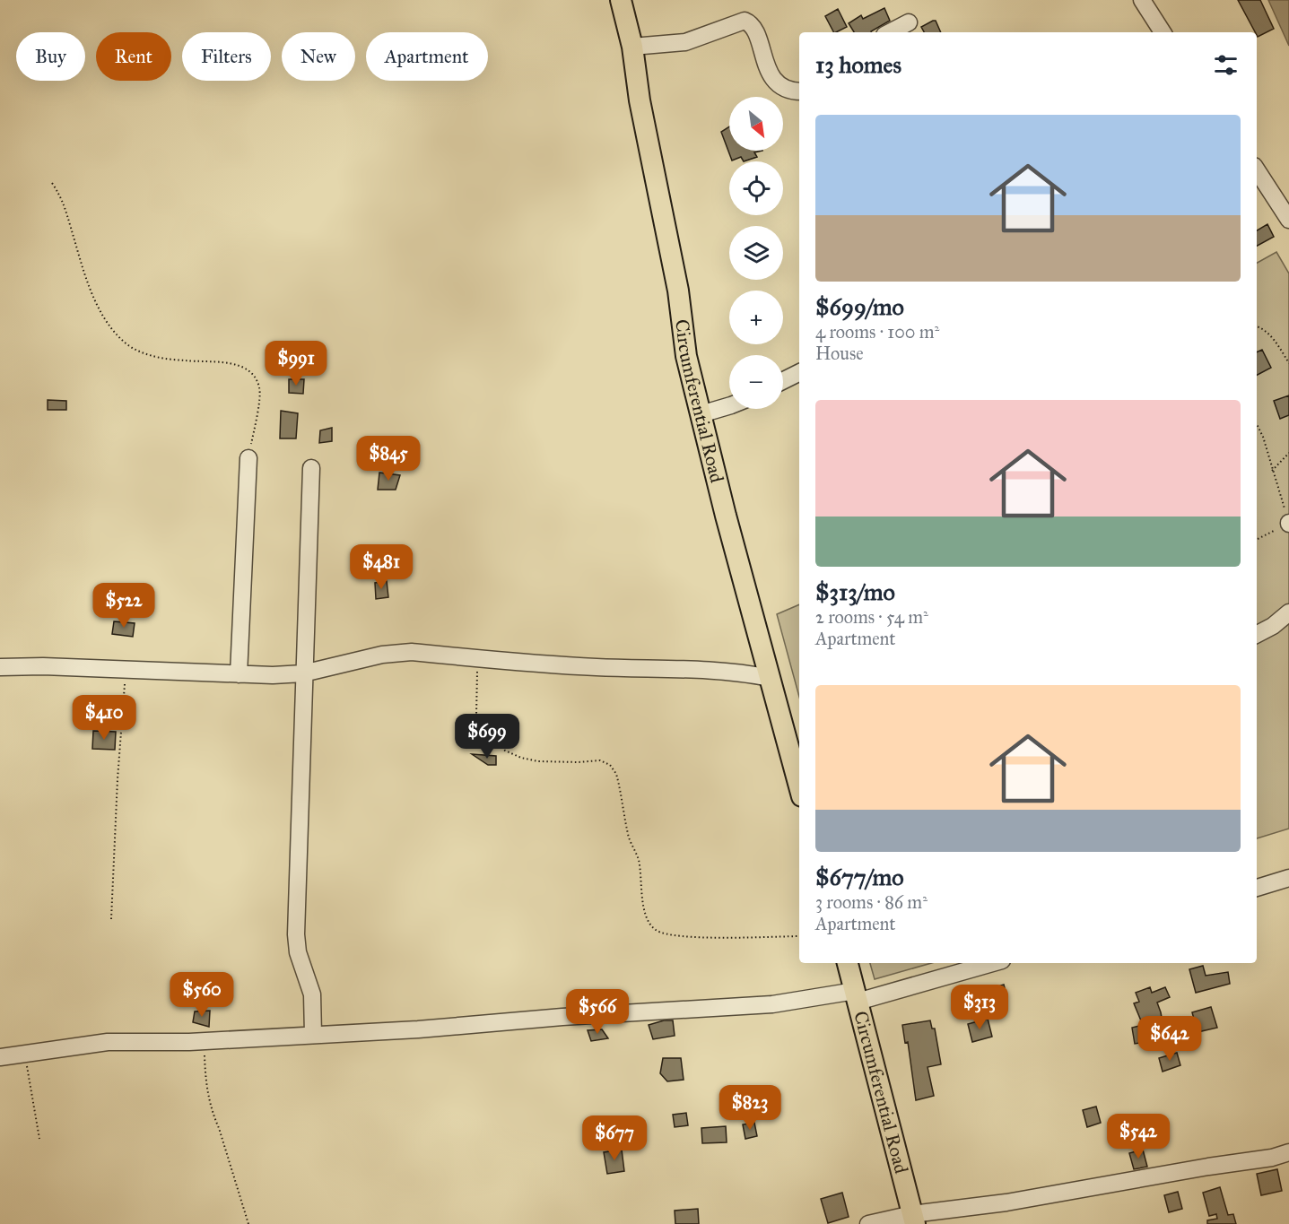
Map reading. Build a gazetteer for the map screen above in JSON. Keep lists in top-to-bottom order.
{
  "streets": {
    "main road": ["Circumferential Road"]
  },
  "north": "bottom right",
  "page": {
    "chip": [
      "Buy",
      "Rent",
      "Filters",
      "New",
      "Apartment"
    ],
    "heading": "13 homes",
    "map_buttons": ["+", "−"],
    "list": [
      {
        "name": "$699/mo",
        "note": "4 rooms · 100 m² · House"
      },
      {
        "name": "$313/mo",
        "note": "2 rooms · 54 m² · Apartment"
      },
      {
        "name": "$677/mo",
        "note": "3 rooms · 86 m² · Apartment"
      }
    ],
    "price": [
      "$991",
      "$845",
      "$481",
      "$522",
      "$410",
      "$699",
      "$560",
      "$313",
      "$566",
      "$642",
      "$823",
      "$542",
      "$677"
    ]
  }
}
